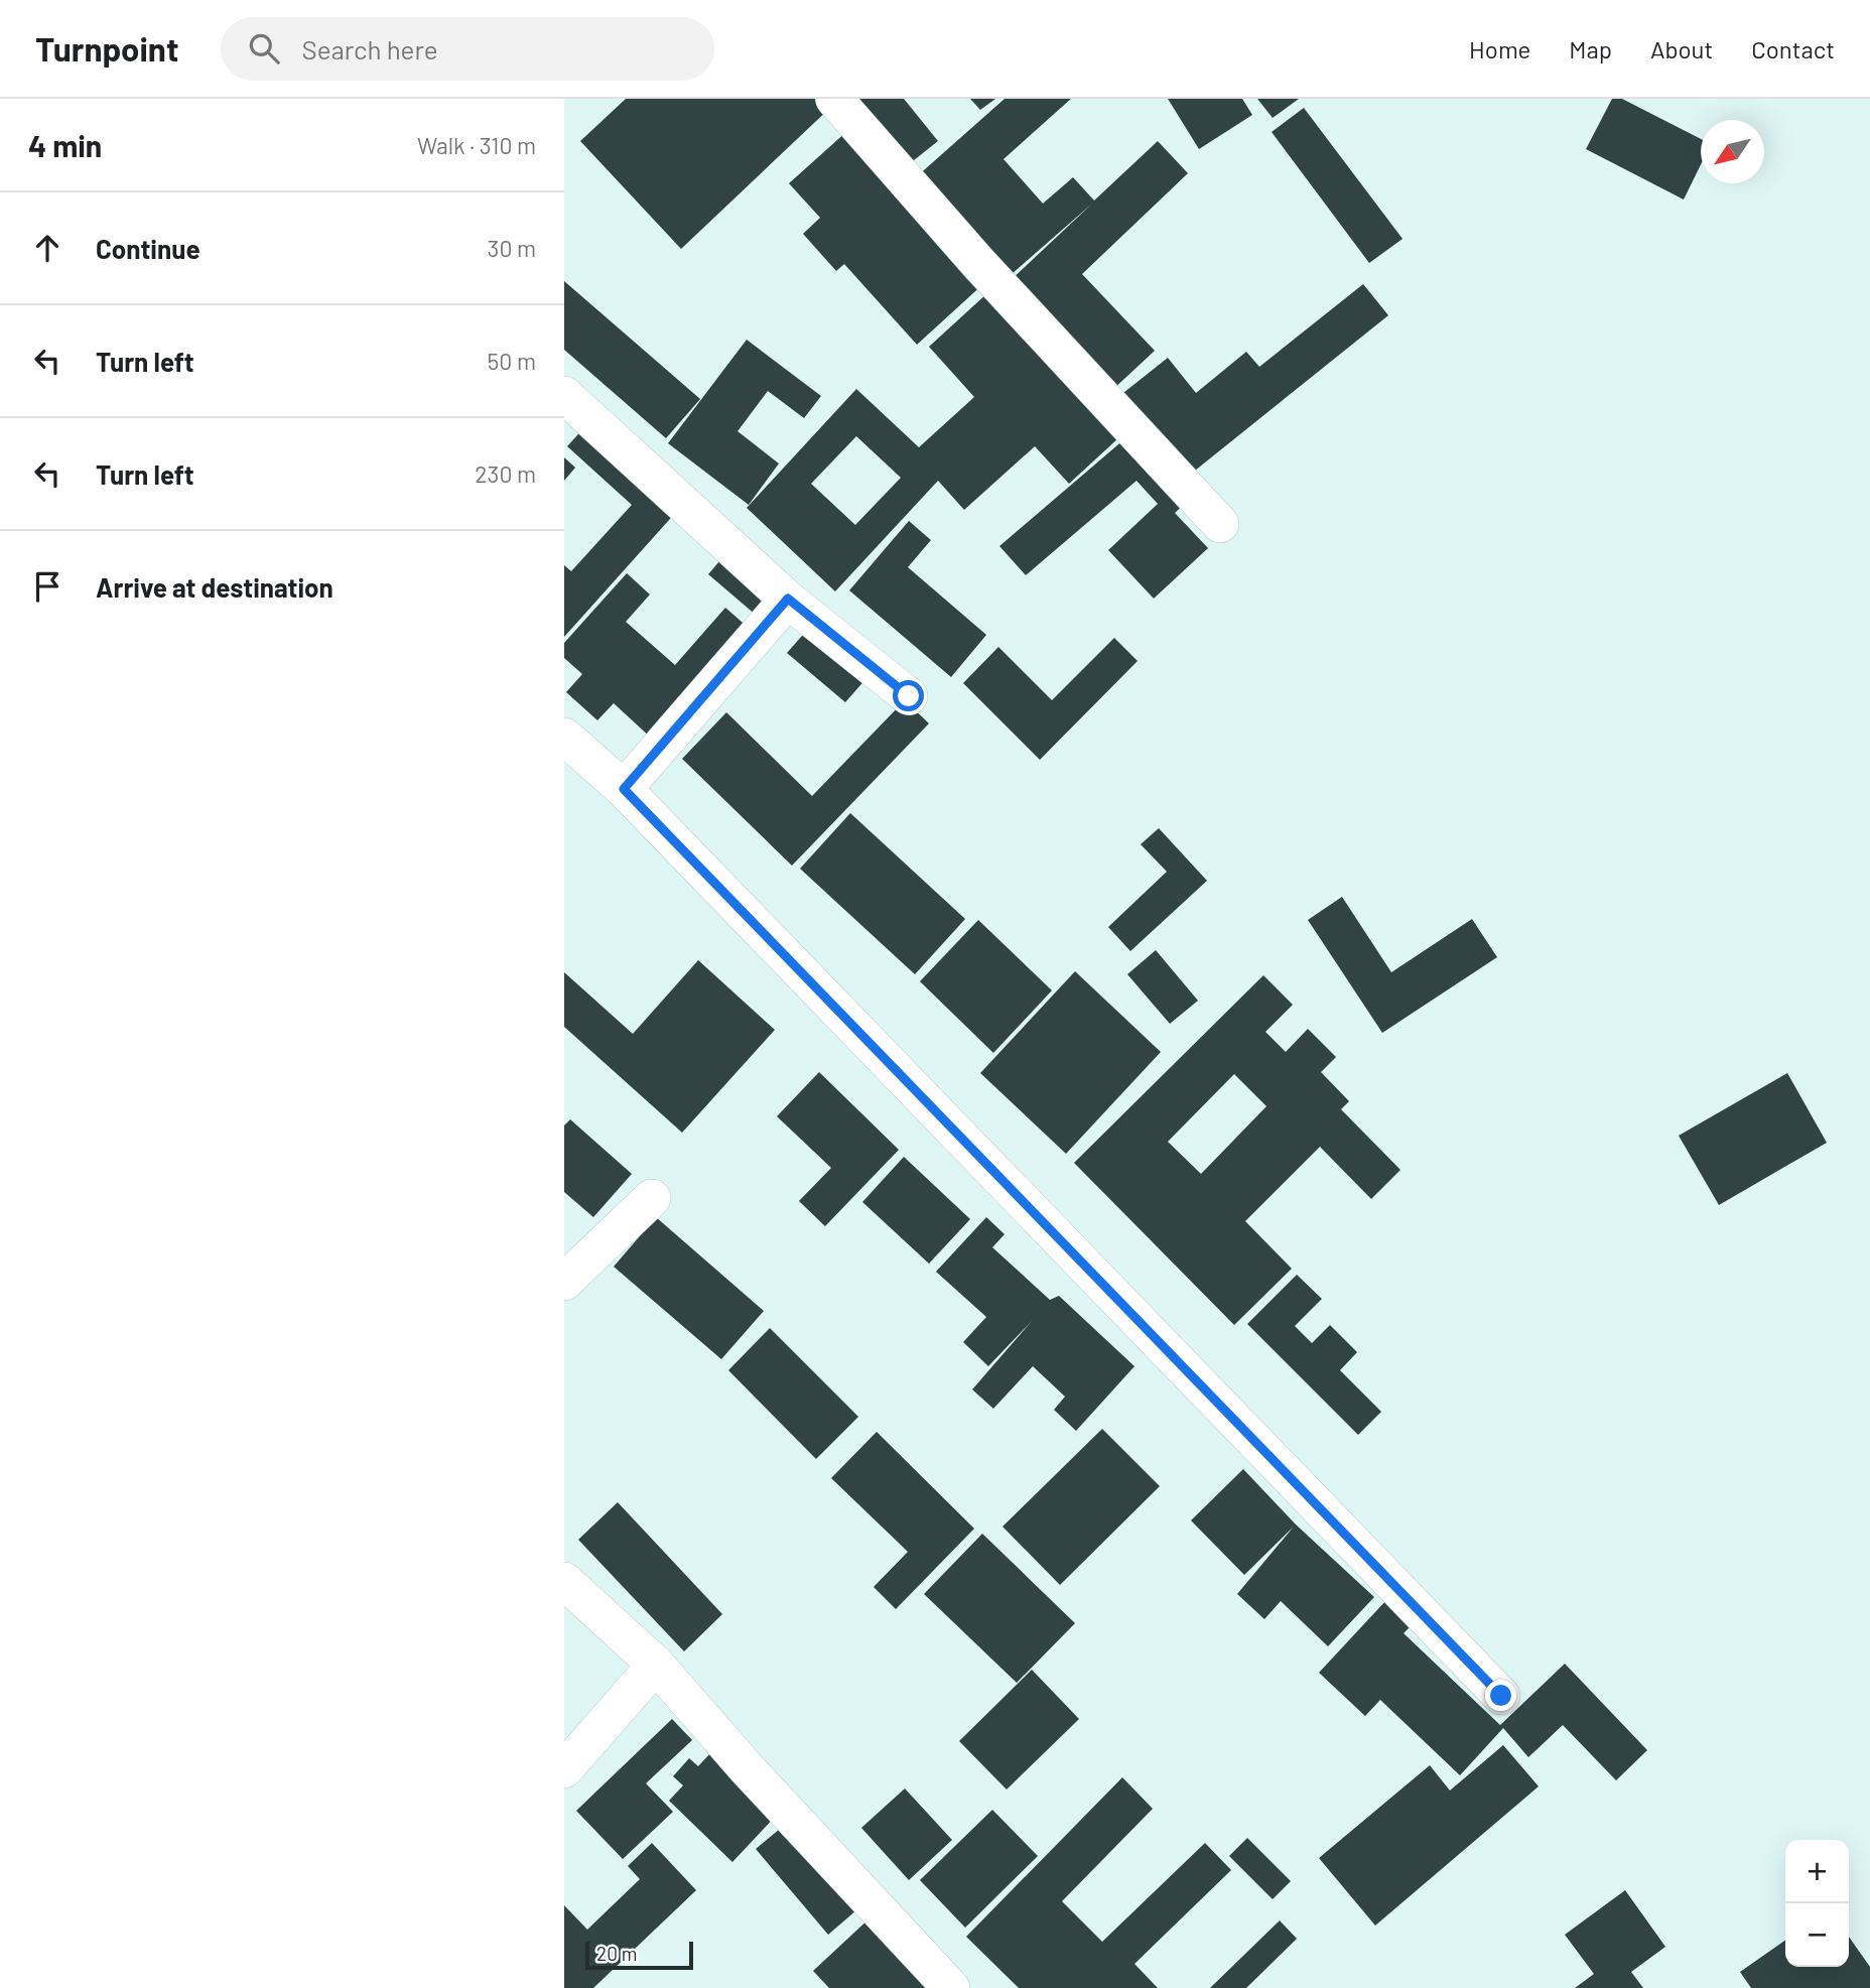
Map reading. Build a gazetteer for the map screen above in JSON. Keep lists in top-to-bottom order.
{
  "scale_bar": "20 m",
  "north": "bottom left",
  "page": {
    "header": "Turnpoint",
    "search": "Search here",
    "nav": [
      "Home",
      "Map",
      "About",
      "Contact"
    ],
    "heading": ["4 min", "Walk · 310 m"],
    "list": [
      ["Continue", "30 m"],
      ["Turn left", "50 m"],
      ["Turn left", "230 m"],
      "Arrive at destination"
    ],
    "map_buttons": ["+", "−"],
    "scale": "20 m"
  }
}
